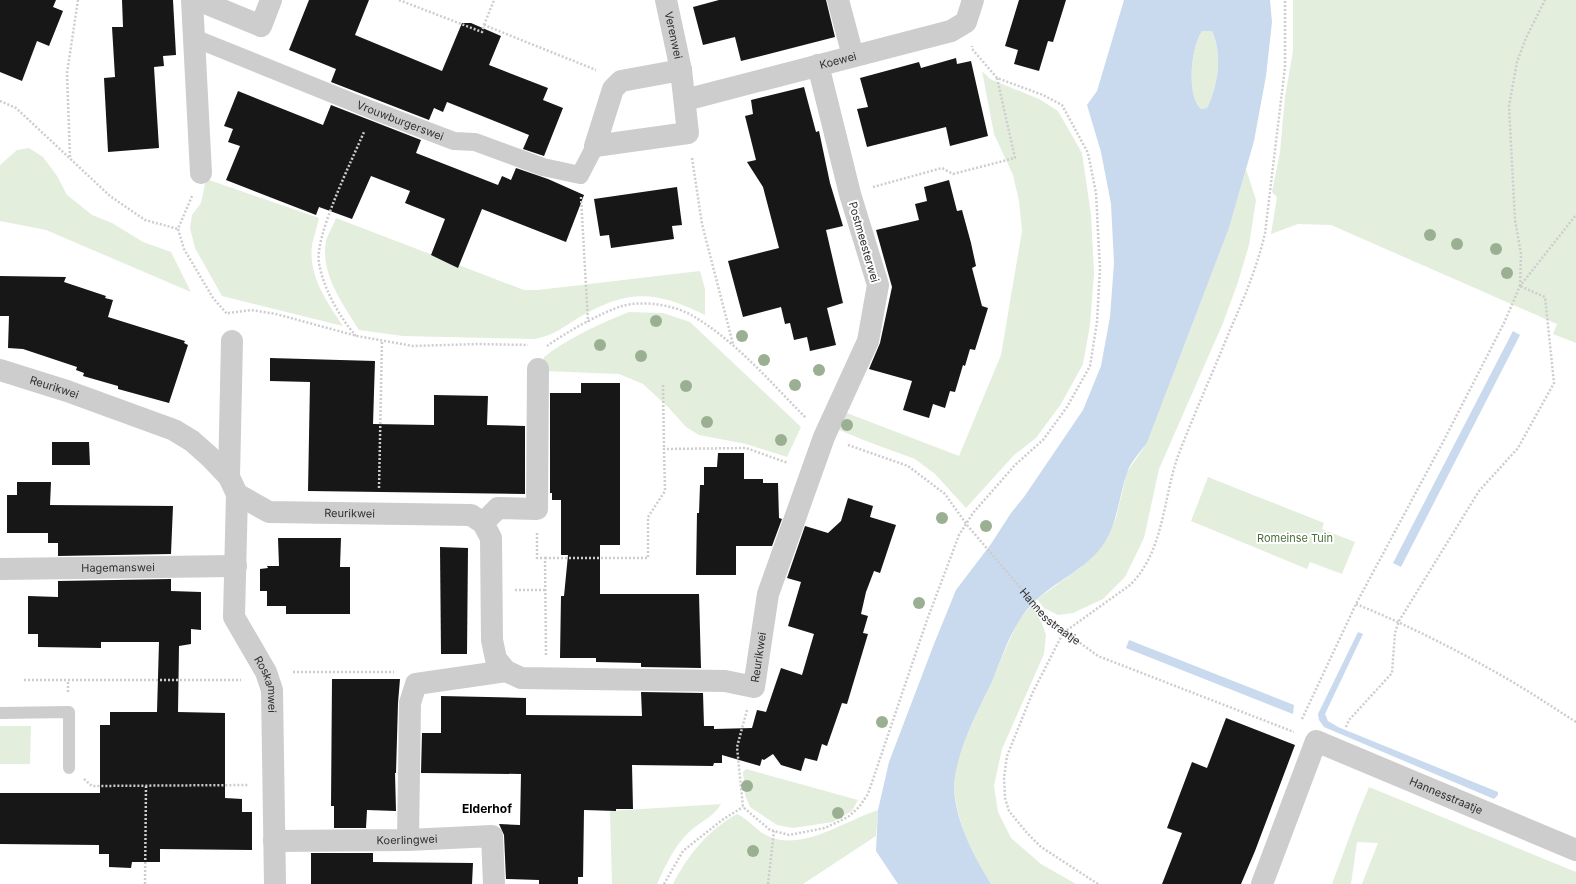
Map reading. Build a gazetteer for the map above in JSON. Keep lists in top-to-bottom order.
{
  "streets": {
    "street": [
      "Verenwei",
      "Koewei",
      "Vrouwburgerswei",
      "Postmeesterwei",
      "Reurikwei",
      "Hagemanswei",
      "Hannesstraatje",
      "Roskamwei",
      "Koerlingwei"
    ]
  },
  "crossings": [
    ["Koewei", "Postmeesterwei"],
    ["Postmeesterwei", "Reurikwei"],
    ["Postmeesterwei", "Hannesstraatje"],
    ["Reurikwei", "Hannesstraatje"],
    ["Reurikwei", "Roskamwei"],
    ["Hagemanswei", "Roskamwei"],
    ["Roskamwei", "Koerlingwei"]
  ],
  "districts": ["Elderhof"],
  "parks": ["Romeinse Tuin"]
}
